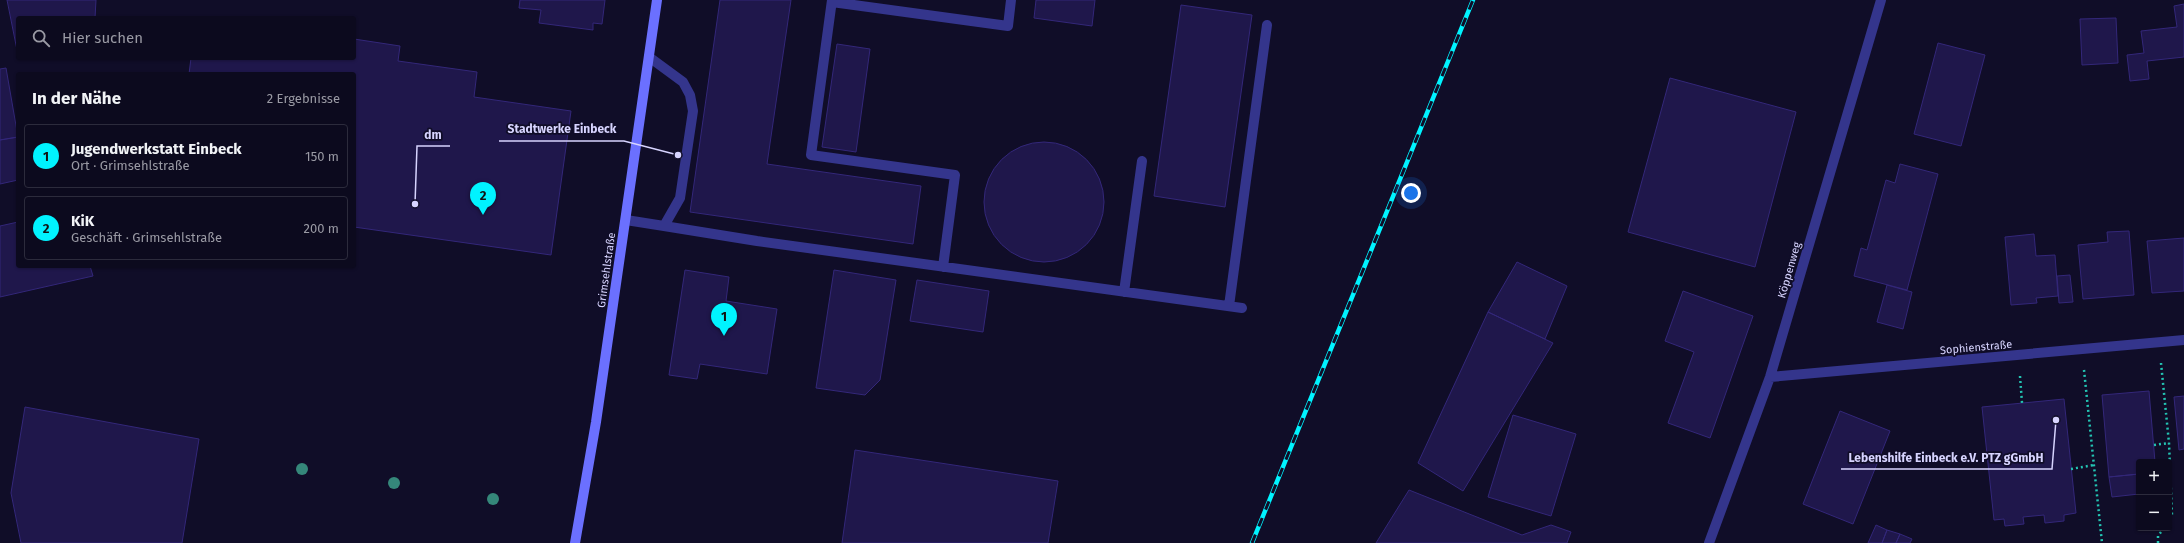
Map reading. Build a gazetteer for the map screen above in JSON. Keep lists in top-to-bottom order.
{
  "streets": {
    "main road": ["Grimsehlstraße"],
    "street": ["Köppenweg", "Sophienstraße"]
  },
  "crossings": [
    ["Köppenweg", "Sophienstraße"]
  ],
  "places": ["Stadtwerke Einbeck", "dm", "Lebenshilfe Einbeck e.V. PTZ gGmbH"],
  "page": {
    "search": "Hier suchen",
    "heading": ["In der Nähe", "2 Ergebnisse"],
    "list": [
      {
        "mark": "1",
        "name": "Jugendwerkstatt Einbeck",
        "note": "Ort · Grimsehlstraße",
        "value": "150 m"
      },
      {
        "mark": "2",
        "name": "KiK",
        "note": "Geschäft · Grimsehlstraße",
        "value": "200 m"
      }
    ],
    "pins": ["2", "1"],
    "map_buttons": ["+", "−"]
  }
}
